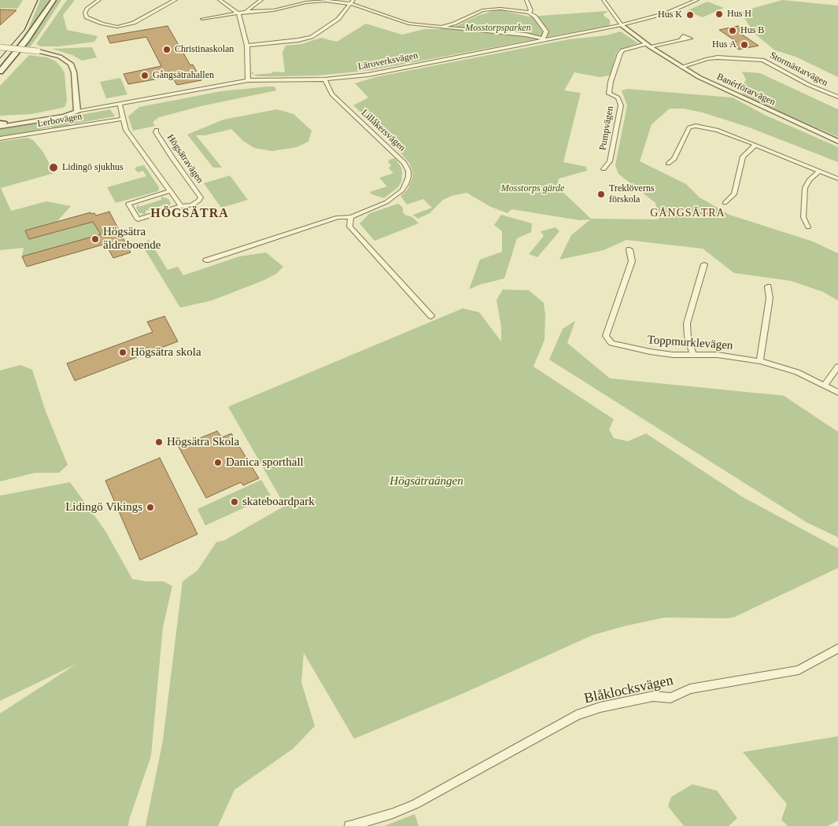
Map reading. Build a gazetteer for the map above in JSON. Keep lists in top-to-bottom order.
{
  "streets": {
    "street": [
      "Läroverksvägen",
      "Stormästarvägen",
      "Banérförarvägen",
      "Lerbovägen",
      "Pumpvägen",
      "Lillåkersvägen",
      "Högsätravägen",
      "Toppmurklevägen",
      "Blåklocksvägen"
    ]
  },
  "crossings": [
    ["Läroverksvägen", "Banérförarvägen"],
    ["Läroverksvägen", "Lillåkersvägen"],
    ["Stormästarvägen", "Banérförarvägen"],
    ["Banérförarvägen", "Pumpvägen"]
  ],
  "districts": ["GÅNGSÄTRA", "HÖGSÄTRA"],
  "parks": ["Mosstorpsparken", "Mosstorps gärde", "Högsätraängen"],
  "places": [
    "Hus H",
    "Hus K",
    "Hus B",
    "Hus A",
    "Christinaskolan",
    "Gångsätrahallen",
    "Lidingö sjukhus",
    "Treklöverns förskola",
    "Högsätra äldreboende",
    "Högsätra skola",
    "Högsätra Skola",
    "Danica sporthall",
    "skateboardpark",
    "Lidingö Vikings"
  ]
}
